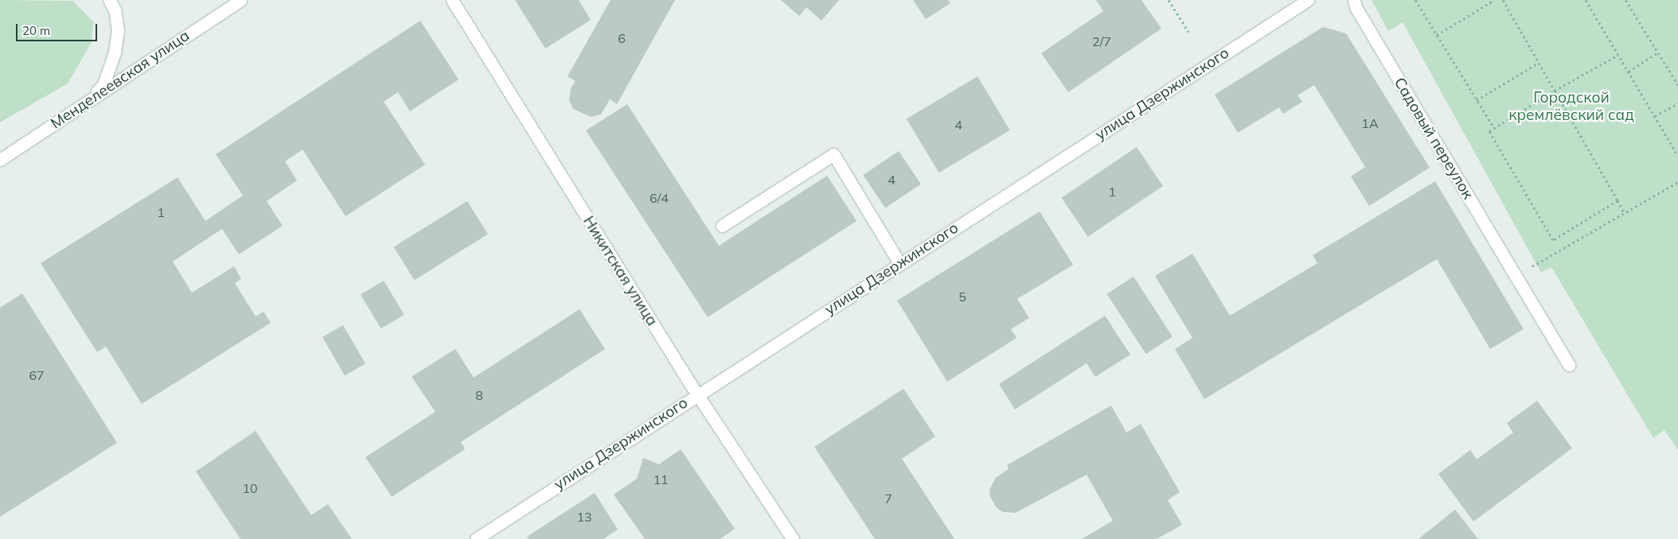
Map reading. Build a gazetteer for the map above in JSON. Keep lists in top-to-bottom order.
{
  "streets": {
    "street": [
      "Менделеевская улица",
      "улица Дзержинского",
      "Садовый переулок",
      "Никитская улица"
    ]
  },
  "crossings": [
    ["улица Дзержинского", "Никитская улица"]
  ],
  "parks": ["Городской кремлёвский сад"],
  "house_numbers": [
    "6",
    "2/7",
    "1А",
    "4",
    "4",
    "1",
    "6/4",
    "1",
    "5",
    "67",
    "8",
    "11",
    "10",
    "7",
    "13"
  ],
  "scale_bar": "20 m"
}
